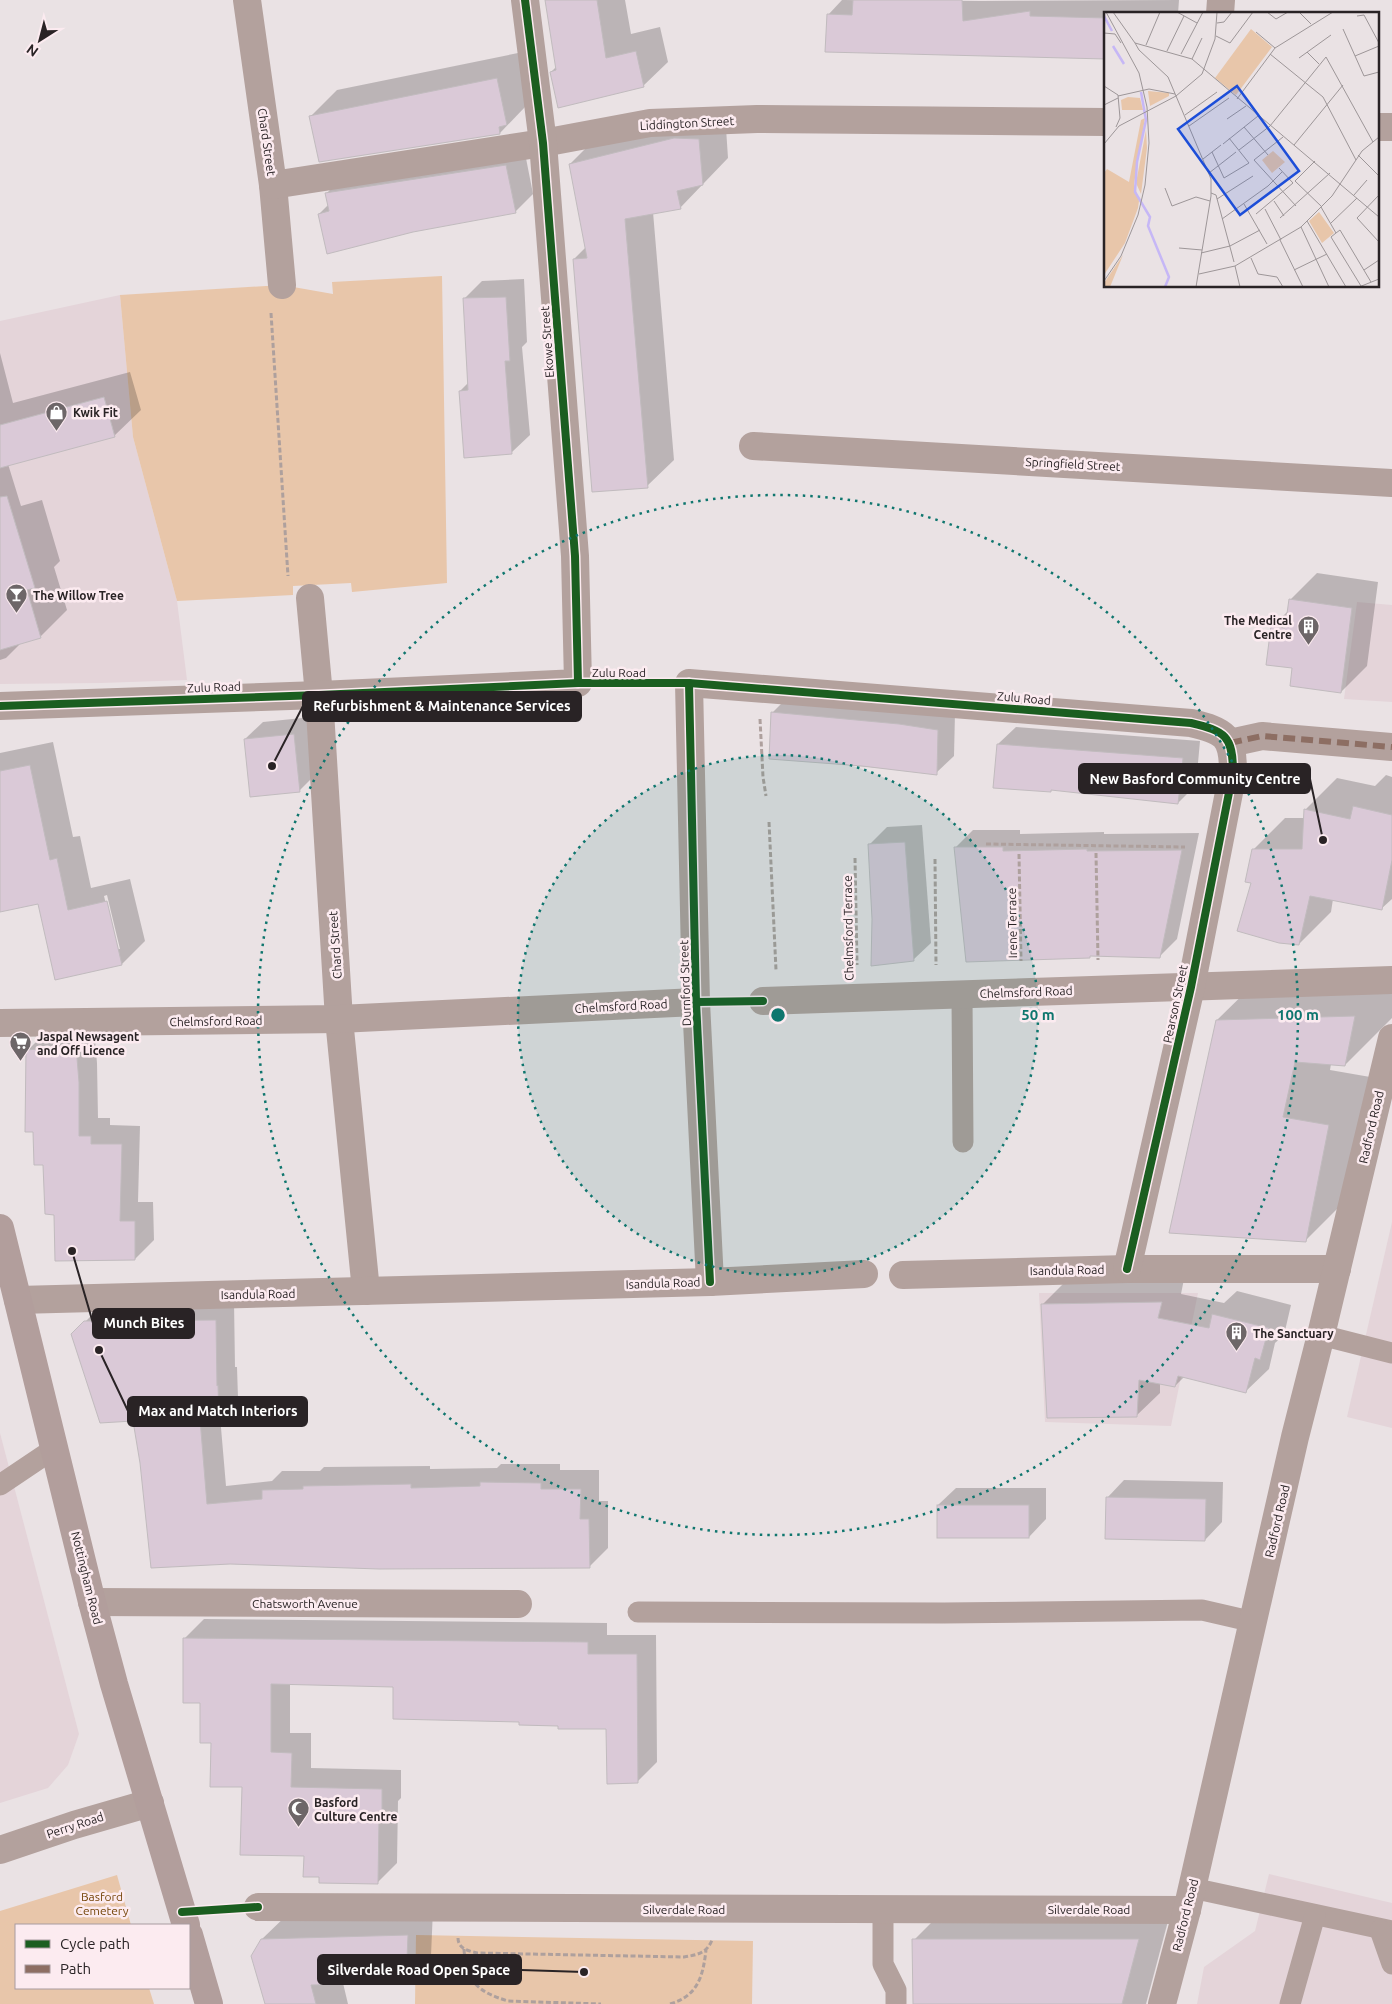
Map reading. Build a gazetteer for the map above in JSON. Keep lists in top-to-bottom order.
{
  "streets": {
    "main road": ["Nottingham Road"],
    "street": [
      "Liddington Street",
      "Chard Street",
      "Ekowe Street",
      "Springfield Street",
      "Zulu Road",
      "Durnford Street",
      "Chelmsford Road",
      "Pearson Street",
      "Radford Road",
      "Isandula Road",
      "Chatsworth Avenue",
      "Perry Road",
      "Silverdale Road"
    ],
    "path": ["Irene Terrace", "Chelmsford Terrace"]
  },
  "crossings": [
    ["Liddington Street", "Chard Street"],
    ["Liddington Street", "Ekowe Street"],
    ["Chard Street", "Zulu Road"],
    ["Chard Street", "Chelmsford Road"],
    ["Chard Street", "Isandula Road"],
    ["Ekowe Street", "Zulu Road"],
    ["Zulu Road", "Durnford Street"],
    ["Zulu Road", "Pearson Street"],
    ["Irene Terrace", "Chelmsford Road"],
    ["Chelmsford Terrace", "Chelmsford Road"],
    ["Durnford Street", "Chelmsford Road"],
    ["Durnford Street", "Isandula Road"],
    ["Chelmsford Road", "Pearson Street"],
    ["Pearson Street", "Isandula Road"],
    ["Radford Road", "Isandula Road"],
    ["Radford Road", "Silverdale Road"],
    ["Isandula Road", "Nottingham Road"],
    ["Nottingham Road", "Chatsworth Avenue"],
    ["Nottingham Road", "Perry Road"]
  ],
  "parks": ["Basford Cemetery"],
  "places": {
    "shop": ["Kwik Fit"],
    "bar": ["The Willow Tree"],
    "building": ["The Medical Centre", "The Sanctuary"],
    "other": [
      "Refurbishment & Maintenance Services",
      "New Basford Community Centre",
      "Munch Bites",
      "Max and Match Interiors",
      "Silverdale Road Open Space"
    ],
    "supermarket": ["Jaspal Newsagent and Off Licence"],
    "mosque": ["Basford Culture Centre"]
  },
  "legend": ["Cycle path", "Path"],
  "north": "bottom left",
  "rings": ["50 m", "100 m"]
}
